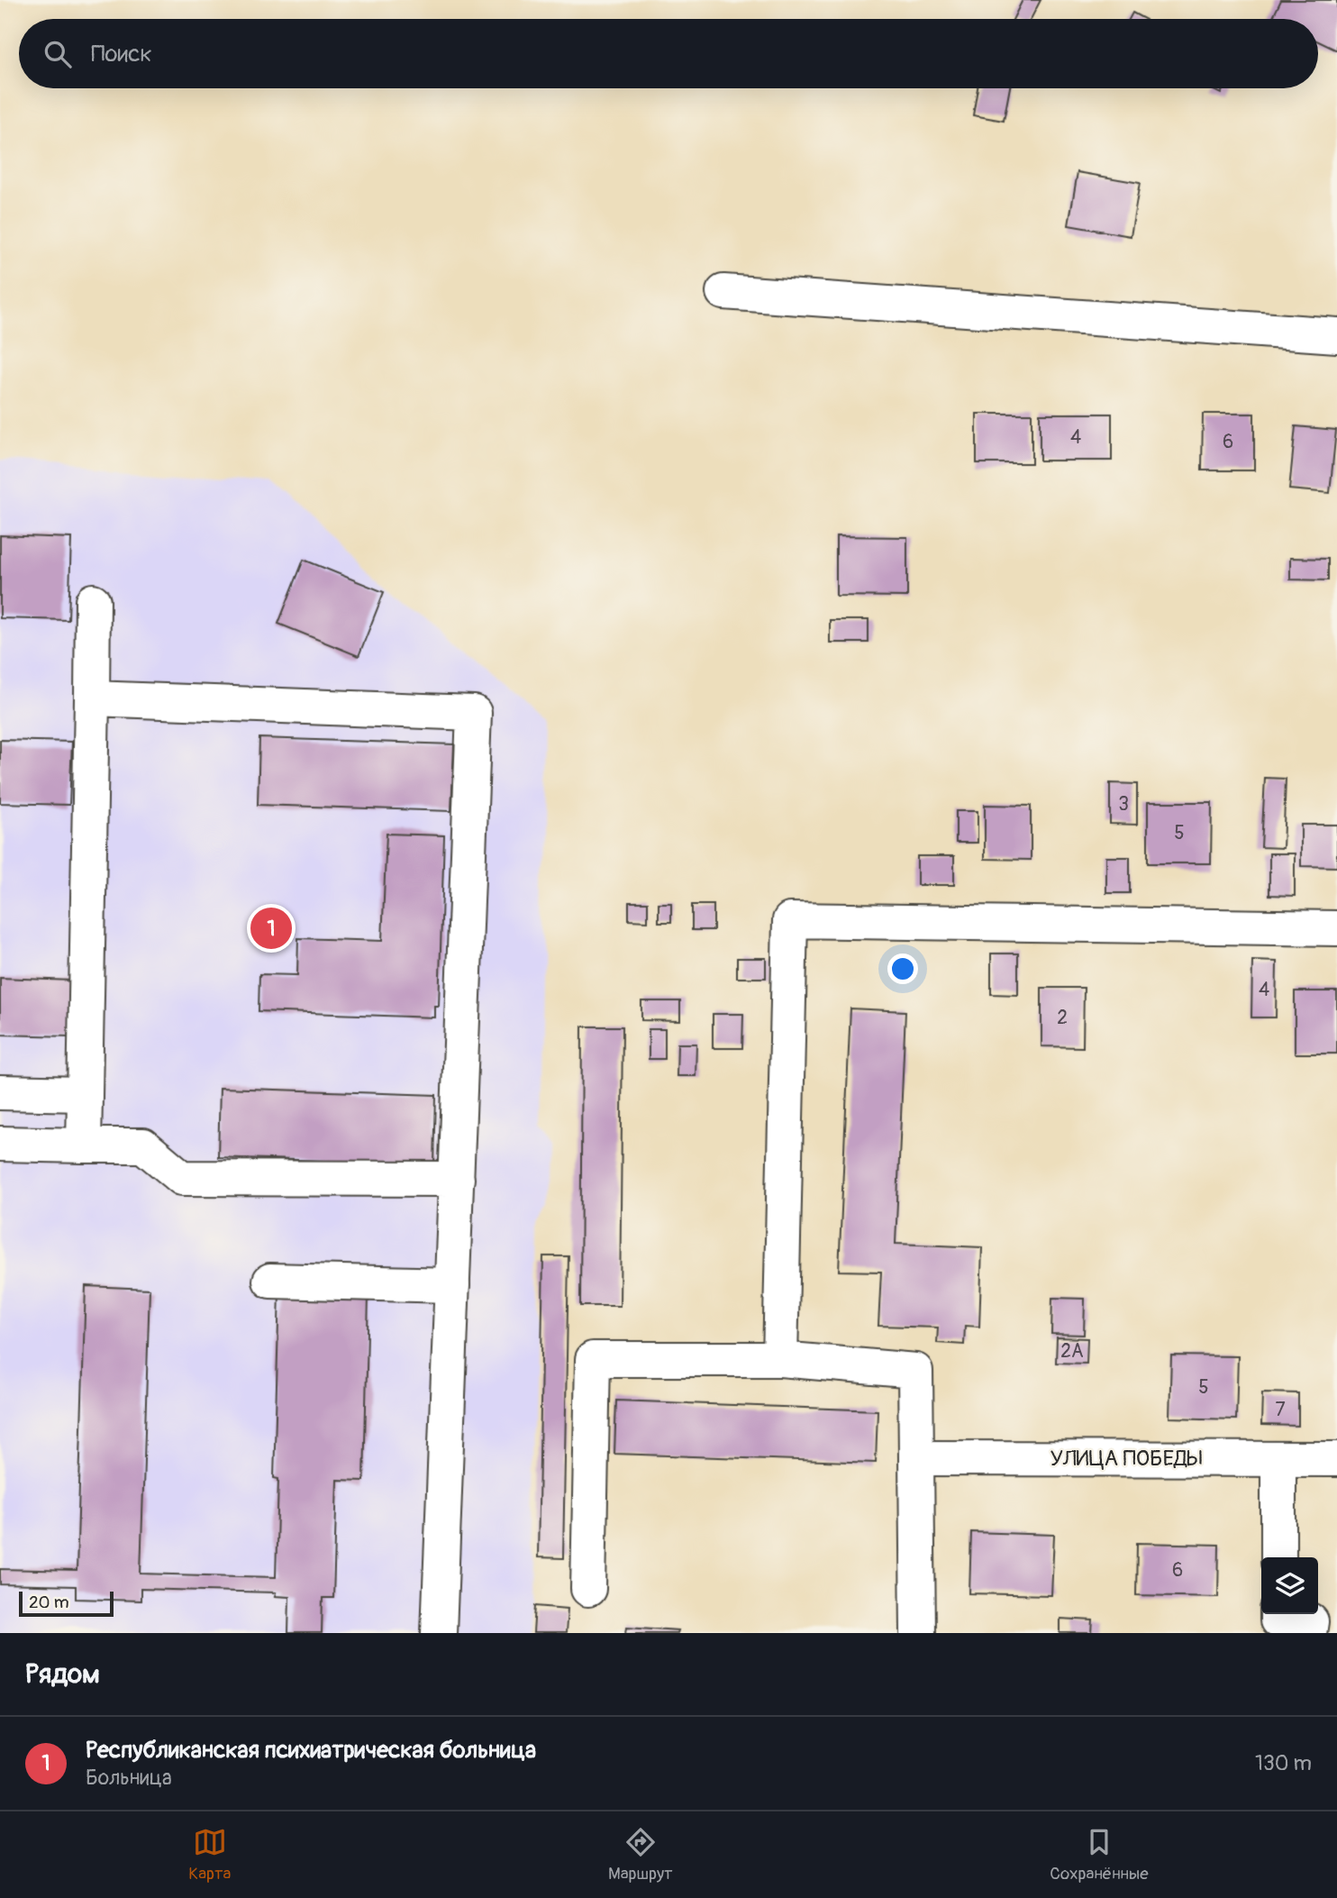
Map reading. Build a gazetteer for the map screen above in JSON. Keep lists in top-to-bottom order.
{
  "streets": {
    "street": ["УЛИЦА ПОБЕДЫ"]
  },
  "house_numbers": [
    "4",
    "6",
    "3",
    "5",
    "4",
    "2",
    "2А",
    "5",
    "7",
    "6"
  ],
  "scale_bar": "20 m",
  "page": {
    "search": "Поиск",
    "pins": "1",
    "scale": "20 m",
    "heading": "Рядом",
    "list": [
      {
        "mark": "1",
        "name": "Республиканская психиатрическая больница",
        "note": "Больница",
        "value": "130 m"
      }
    ],
    "nav": ["Карта", "Маршрут", "Сохранённые"]
  }
}
